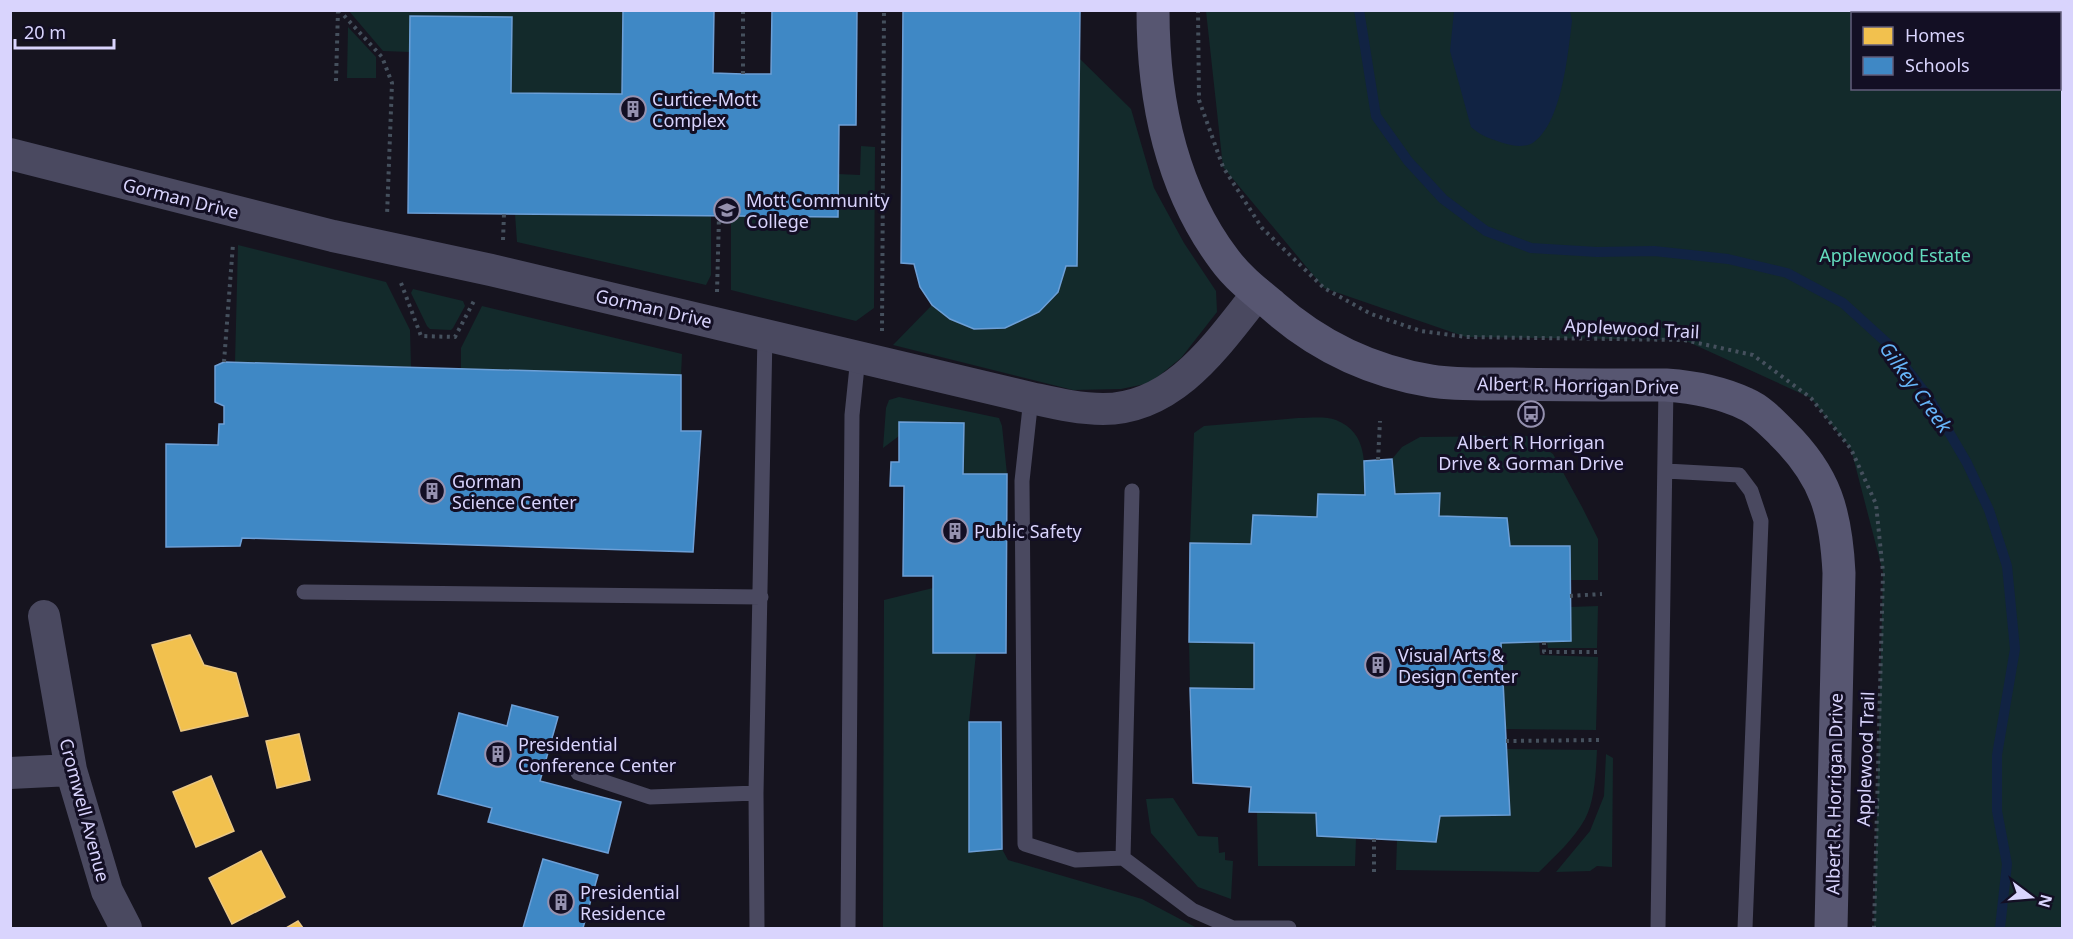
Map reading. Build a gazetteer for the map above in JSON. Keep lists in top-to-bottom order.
{
  "streets": {
    "street": ["Gorman Drive", "Albert R. Horrigan Drive", "Cromwell Avenue"],
    "path": ["Applewood Trail"]
  },
  "crossings": [
    ["Gorman Drive", "Albert R. Horrigan Drive"]
  ],
  "water": ["Gilkey Creek"],
  "parks": ["Applewood Estate"],
  "places": {
    "building": [
      "Curtice-Mott Complex",
      "Gorman Science Center",
      "Public Safety",
      "Visual Arts & Design Center",
      "Presidential Conference Center",
      "Presidential Residence"
    ],
    "school or university": ["Mott Community College"],
    "bus stop": ["Albert R Horrigan Drive & Gorman Drive"]
  },
  "legend": ["Homes", "Schools"],
  "scale_bar": "20 m",
  "north": "right"
}
